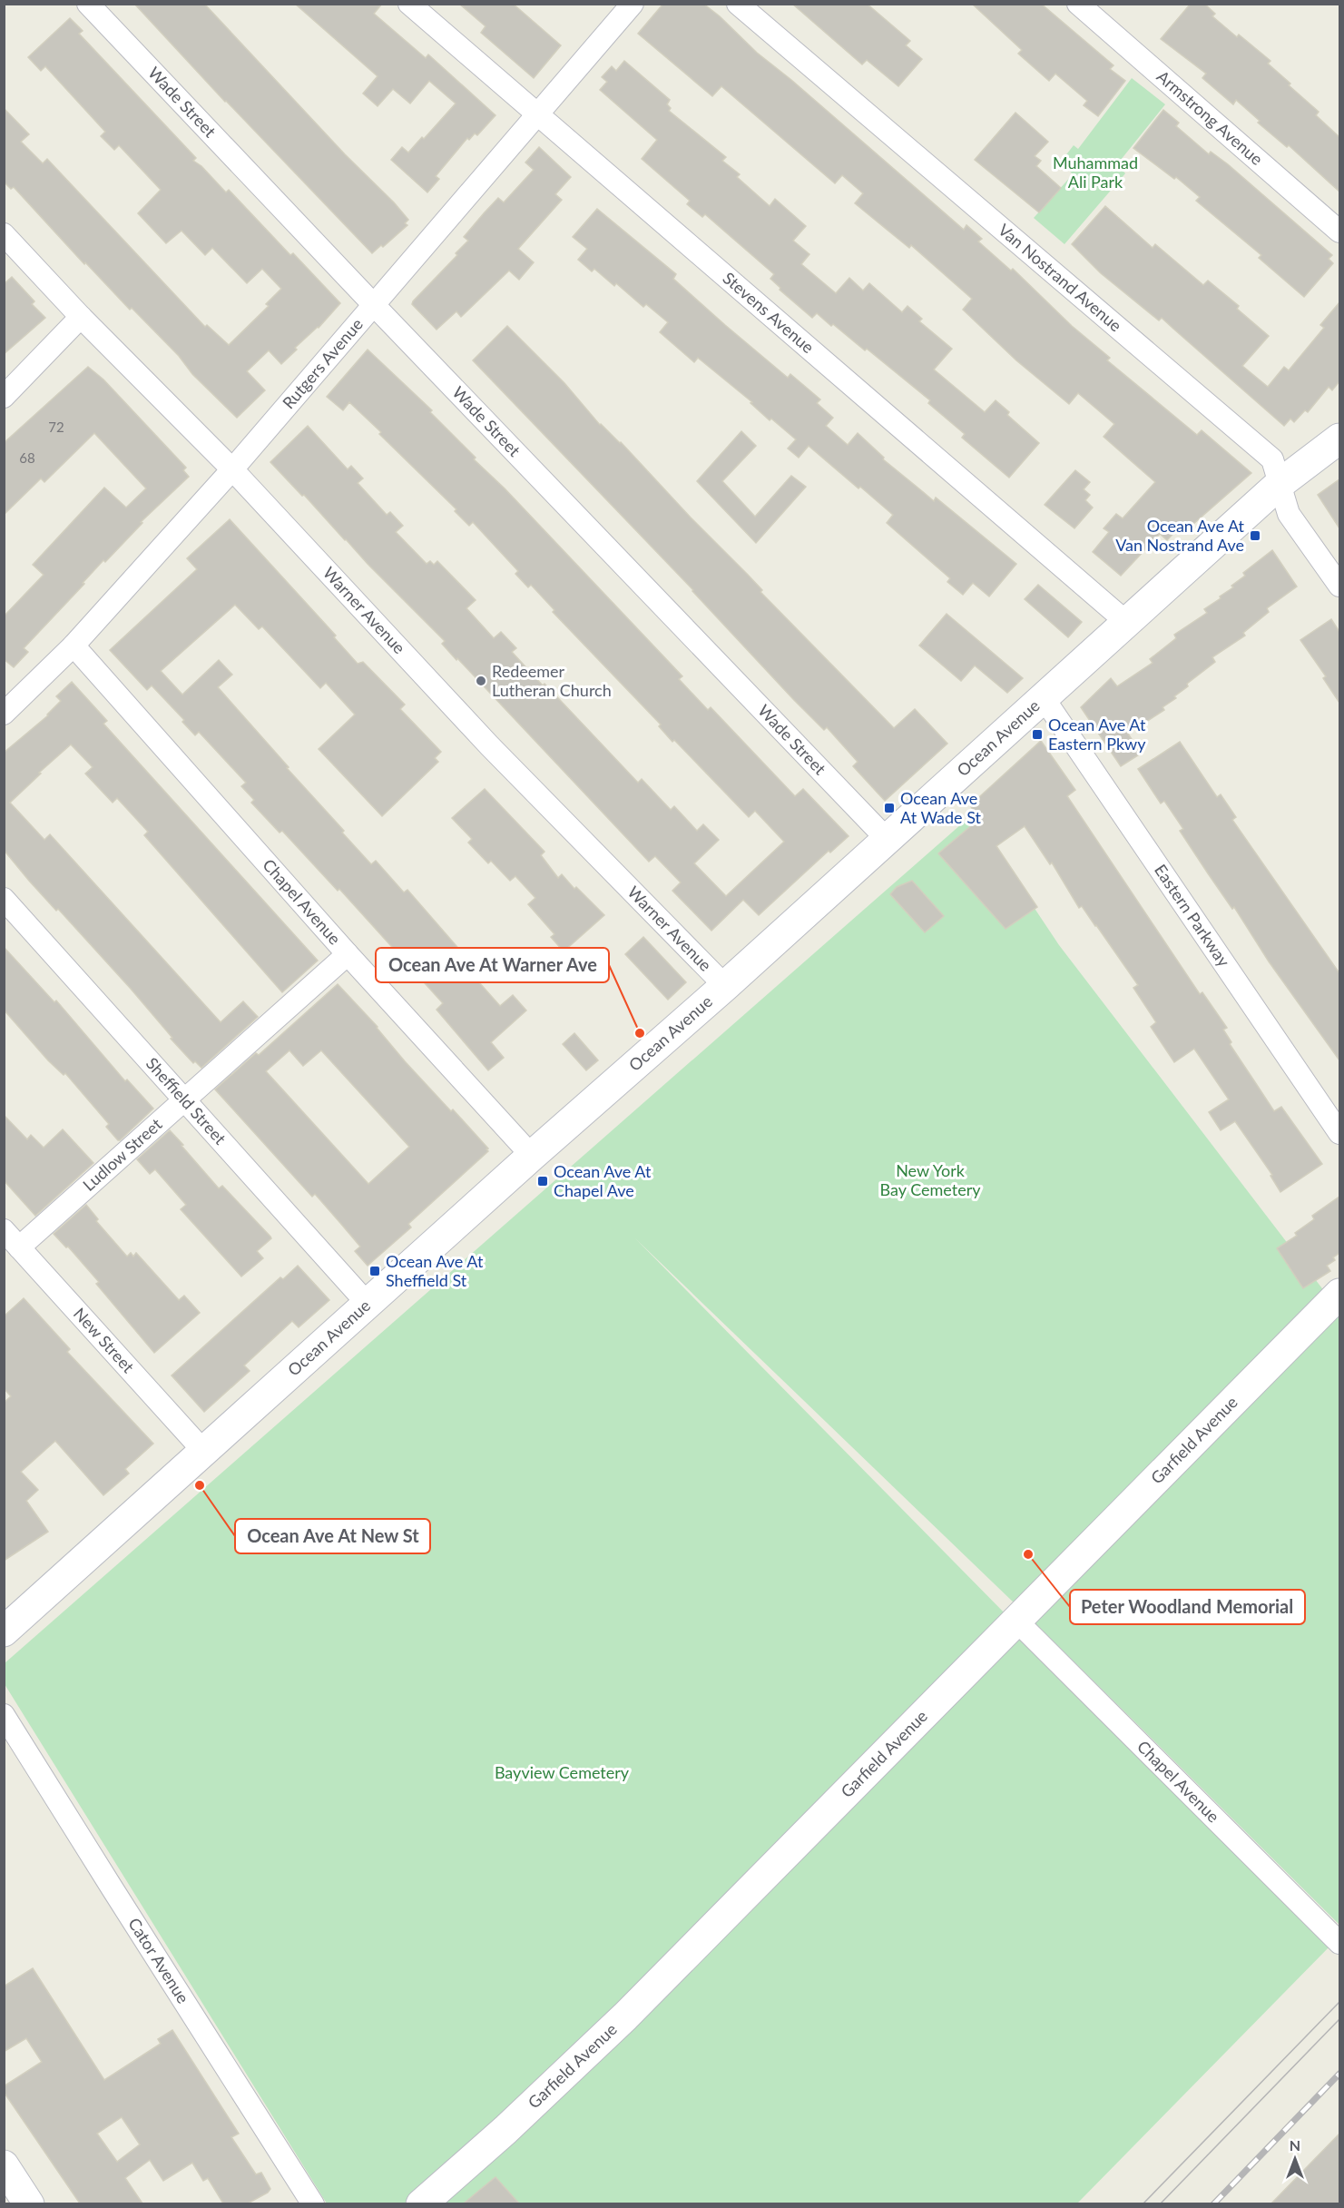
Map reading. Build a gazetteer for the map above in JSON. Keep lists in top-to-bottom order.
{
  "streets": {
    "street": [
      "Wade Street",
      "Armstrong Avenue",
      "Van Nostrand Avenue",
      "Stevens Avenue",
      "Rutgers Avenue",
      "Warner Avenue",
      "Ocean Avenue",
      "Chapel Avenue",
      "Eastern Parkway",
      "Sheffield Street",
      "Ludlow Street",
      "New Street",
      "Garfield Avenue",
      "Cator Avenue"
    ]
  },
  "crossings": [
    ["Wade Street", "Rutgers Avenue"],
    ["Wade Street", "Ocean Avenue"],
    ["Van Nostrand Avenue", "Ocean Avenue"],
    ["Stevens Avenue", "Rutgers Avenue"],
    ["Stevens Avenue", "Ocean Avenue"],
    ["Rutgers Avenue", "Warner Avenue"],
    ["Rutgers Avenue", "Chapel Avenue"],
    ["Warner Avenue", "Ocean Avenue"],
    ["Ocean Avenue", "Chapel Avenue"],
    ["Ocean Avenue", "Eastern Parkway"],
    ["Ocean Avenue", "Sheffield Street"],
    ["Ocean Avenue", "New Street"],
    ["Chapel Avenue", "Ludlow Street"],
    ["Chapel Avenue", "Garfield Avenue"],
    ["Sheffield Street", "Ludlow Street"],
    ["Ludlow Street", "New Street"]
  ],
  "parks": ["Muhammad Ali Park", "New York Bay Cemetery", "Bayview Cemetery"],
  "places": {
    "transit": [
      "Ocean Ave At Van Nostrand Ave",
      "Ocean Ave At Eastern Pkwy",
      "Ocean Ave At Wade St",
      "Ocean Ave At Chapel Ave",
      "Ocean Ave At Sheffield St"
    ],
    "other": [
      "Redeemer Lutheran Church",
      "Ocean Ave At Warner Ave",
      "Ocean Ave At New St",
      "Peter Woodland Memorial"
    ]
  },
  "house_numbers": ["72", "68"],
  "north": "top"
}
